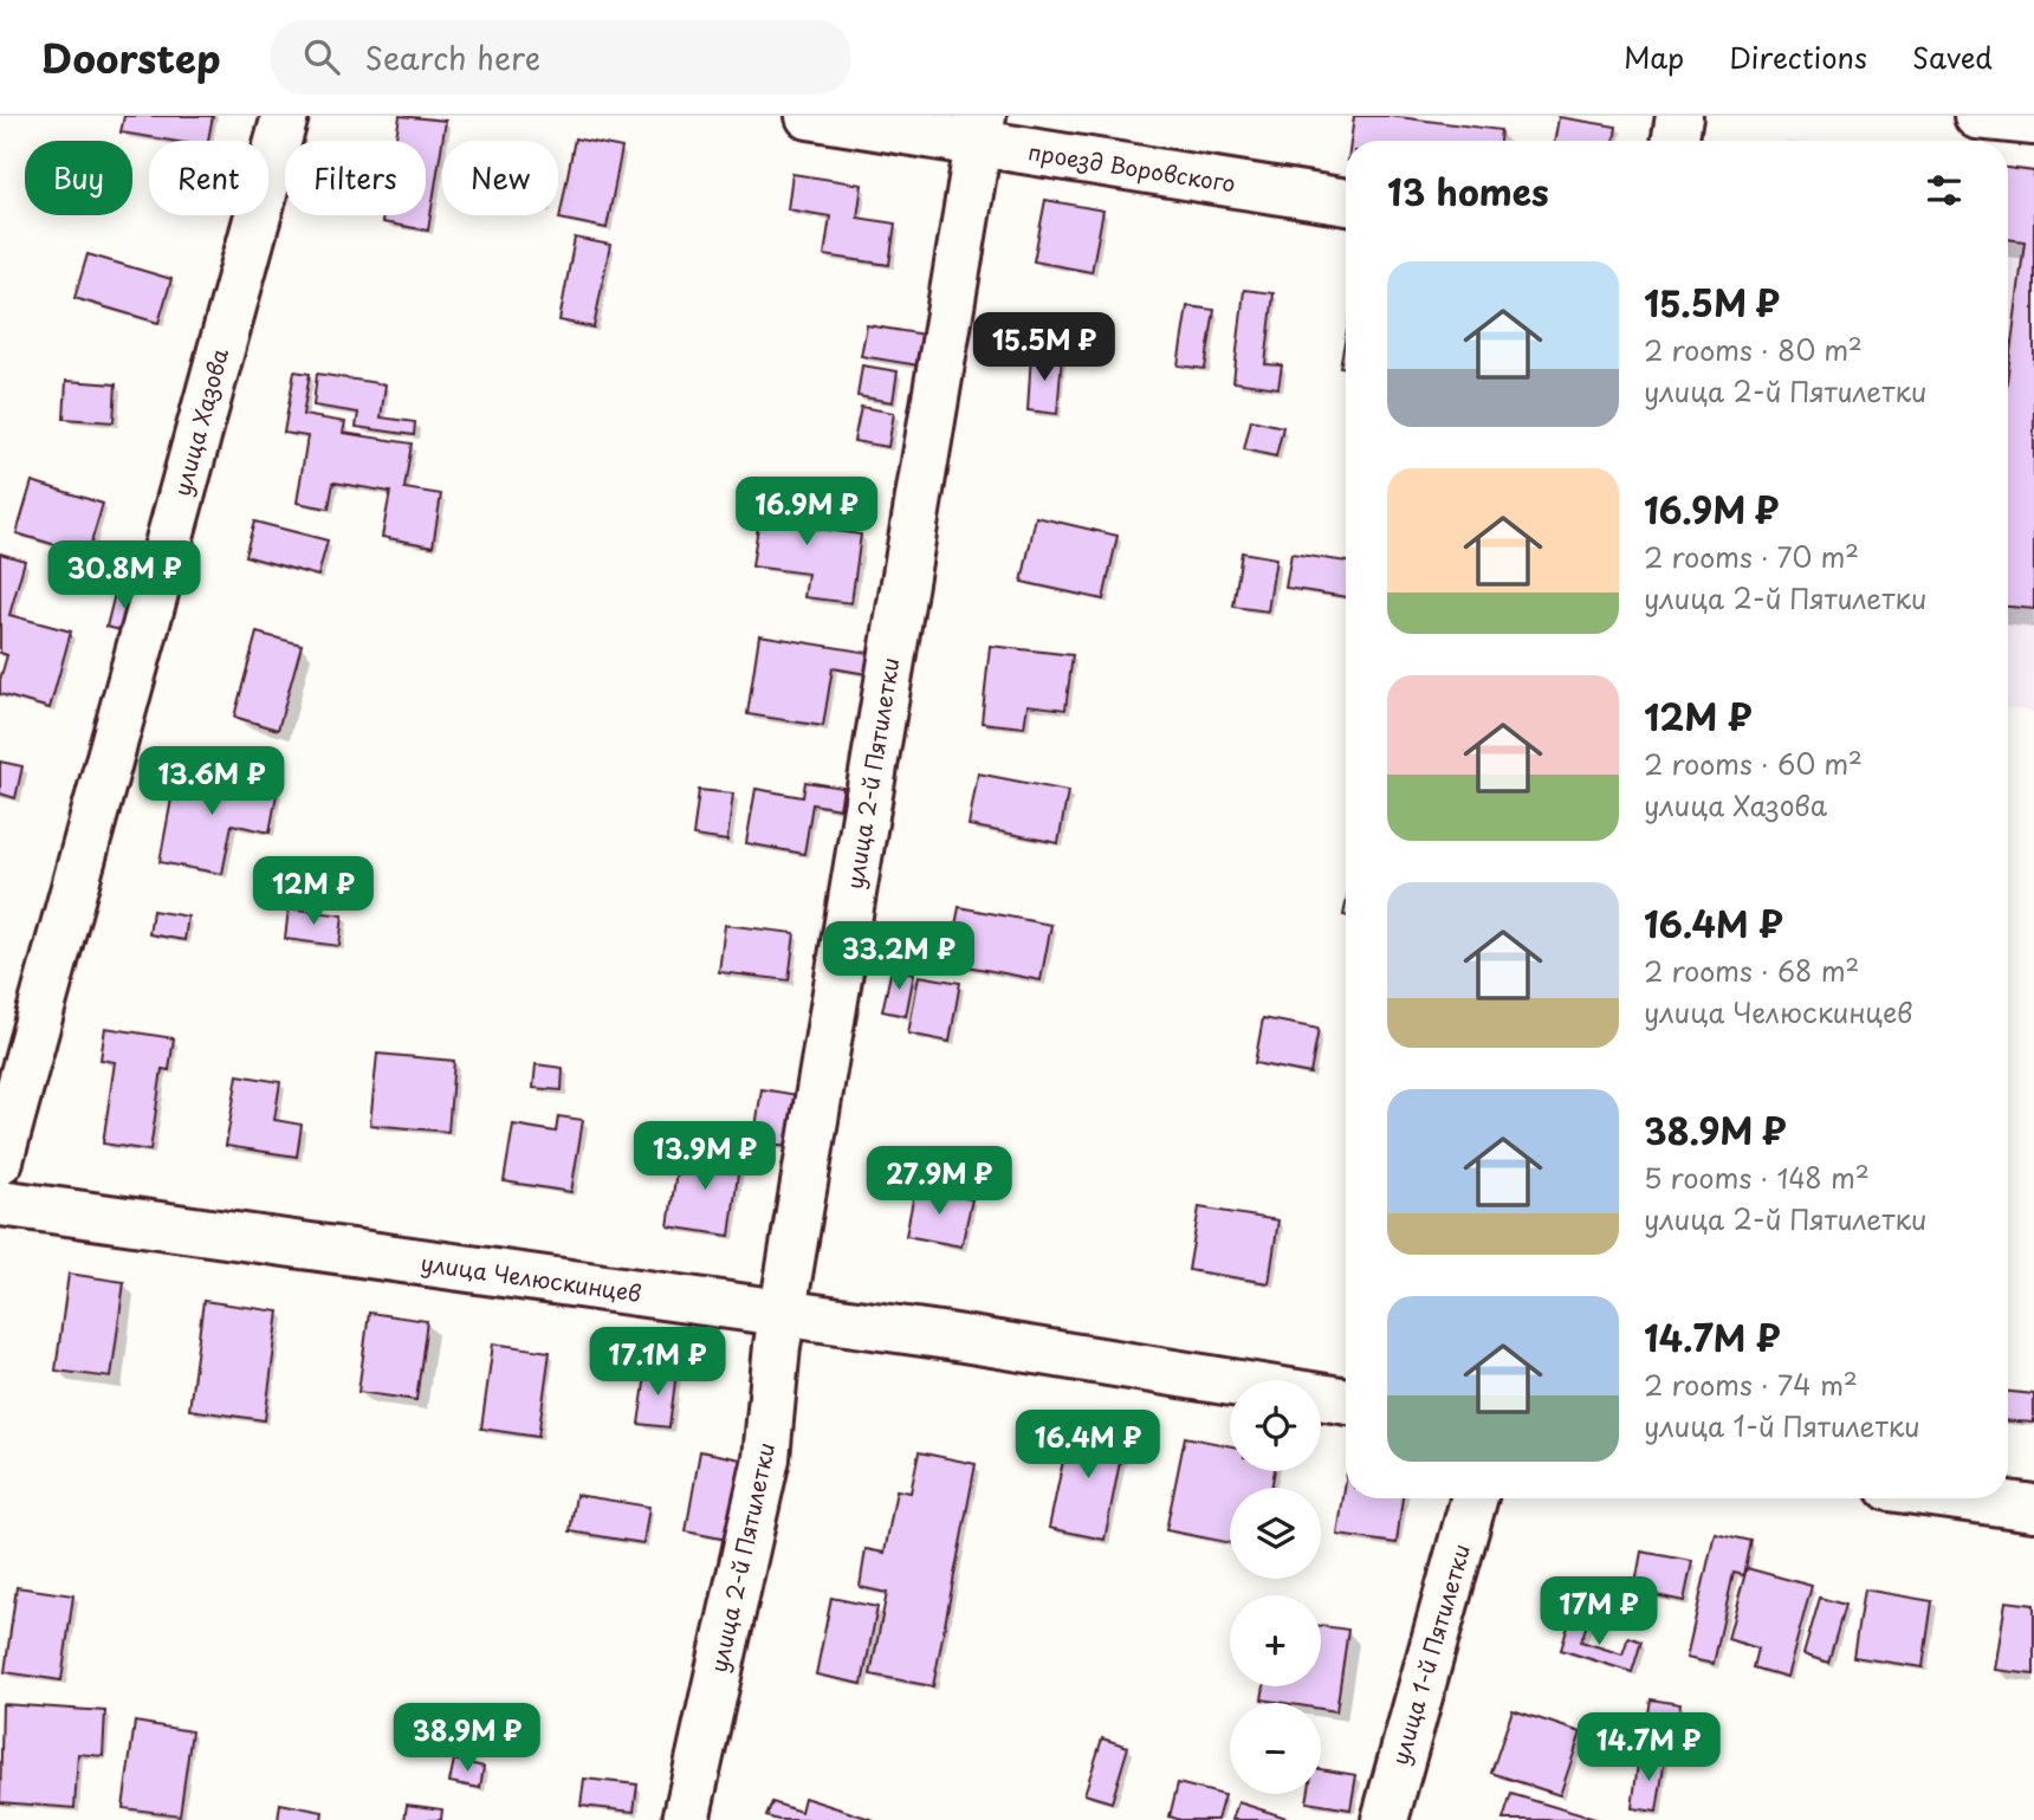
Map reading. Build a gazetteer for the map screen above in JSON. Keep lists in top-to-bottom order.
{
  "streets": {
    "street": [
      "проезд Воровского",
      "улица Хазова",
      "улица 2-й Пятилетки",
      "улица Челюскинцев",
      "улица 1-й Пятилетки"
    ]
  },
  "crossings": [
    ["проезд Воровского", "улица 2-й Пятилетки"],
    ["улица 2-й Пятилетки", "улица Челюскинцев"]
  ],
  "page": {
    "header": "Doorstep",
    "search": "Search here",
    "nav": ["Map", "Directions", "Saved"],
    "chip": [
      "Buy",
      "Rent",
      "Filters",
      "New"
    ],
    "heading": "13 homes",
    "list": [
      {
        "name": "15.5M ₽",
        "note": "2 rooms · 80 m² · улица 2-й Пятилетки"
      },
      {
        "name": "16.9M ₽",
        "note": "2 rooms · 70 m² · улица 2-й Пятилетки"
      },
      {
        "name": "12M ₽",
        "note": "2 rooms · 60 m² · улица Хазова"
      },
      {
        "name": "16.4M ₽",
        "note": "2 rooms · 68 m² · улица Челюскинцев"
      },
      {
        "name": "38.9M ₽",
        "note": "5 rooms · 148 m² · улица 2-й Пятилетки"
      },
      {
        "name": "14.7M ₽",
        "note": "2 rooms · 74 m² · улица 1-й Пятилетки"
      }
    ],
    "price": [
      "15.5M ₽",
      "16.9M ₽",
      "30.8M ₽",
      "13.6M ₽",
      "12M ₽",
      "33.2M ₽",
      "13.9M ₽",
      "27.9M ₽",
      "17.1M ₽",
      "16.4M ₽",
      "17M ₽",
      "38.9M ₽",
      "14.7M ₽"
    ],
    "map_buttons": ["+", "−"]
  }
}
